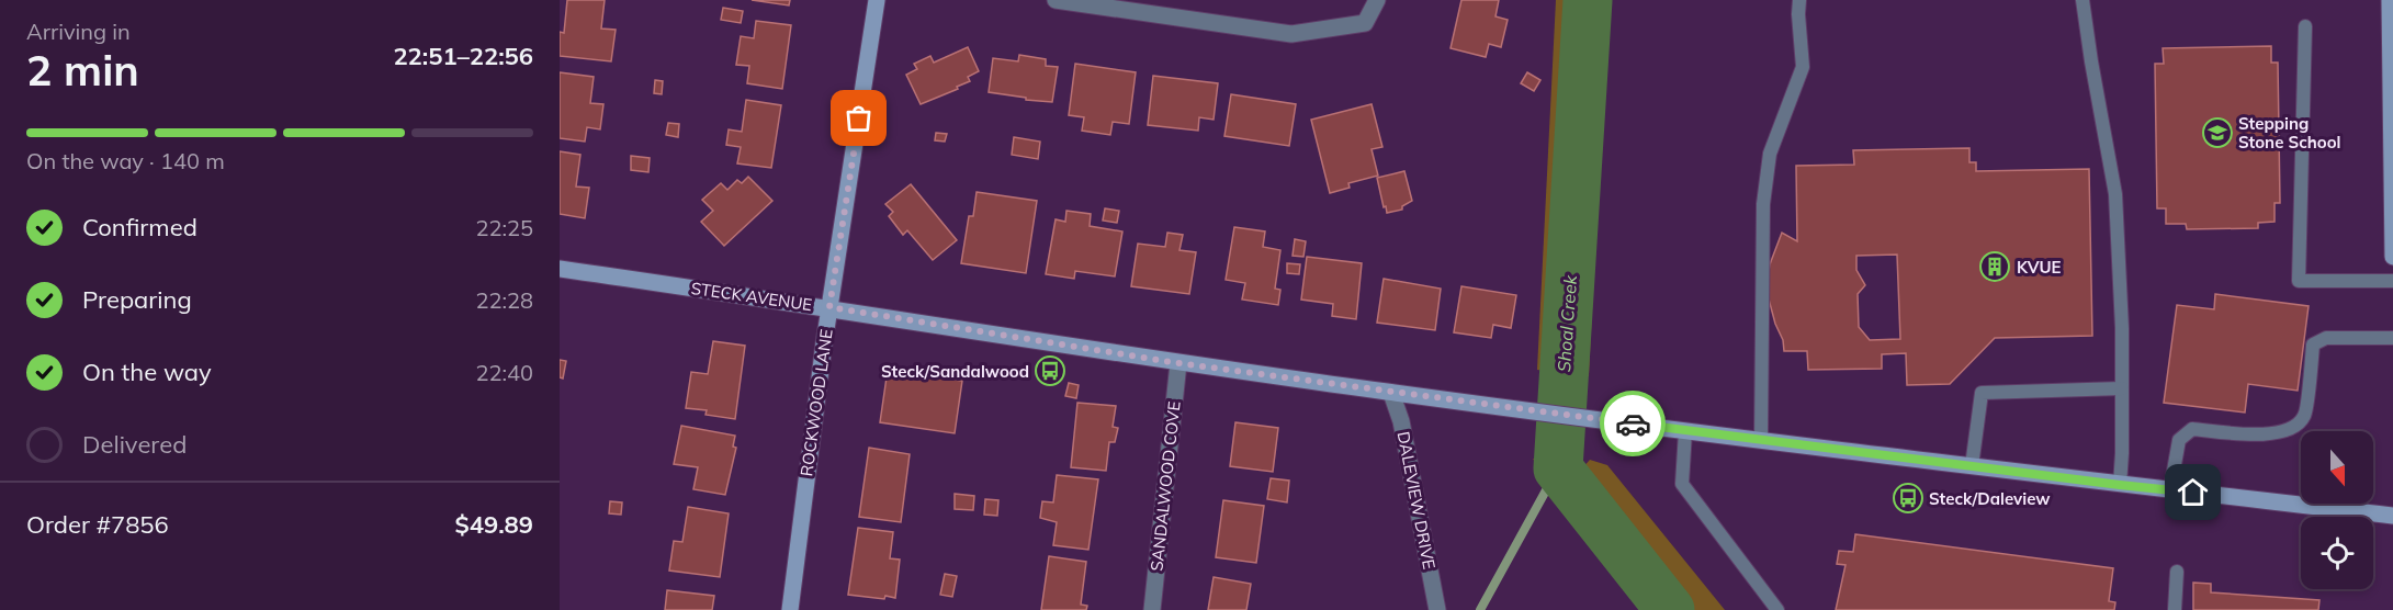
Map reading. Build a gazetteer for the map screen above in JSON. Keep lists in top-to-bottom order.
{
  "streets": {
    "street": [
      "STECK AVENUE",
      "ROCKWOOD LANE",
      "SANDALWOOD COVE",
      "DALEVIEW DRIVE"
    ]
  },
  "crossings": [
    ["STECK AVENUE", "ROCKWOOD LANE"],
    ["STECK AVENUE", "SANDALWOOD COVE"],
    ["STECK AVENUE", "DALEVIEW DRIVE"]
  ],
  "water": ["Shoal Creek"],
  "places": {
    "school or university": ["Stepping Stone School"],
    "building": ["KVUE"],
    "bus stop": ["Steck/Sandalwood", "Steck/Daleview"]
  },
  "north": "bottom",
  "page": {
    "heading": ["2 min", "Arriving in", "22:51–22:56"],
    "panel": ["Order #7856", "$49.89"],
    "bar": "On the way · 140 m",
    "list": [
      ["Confirmed", "22:25"],
      ["Preparing", "22:28"],
      ["On the way", "22:40"],
      "Delivered"
    ]
  }
}
